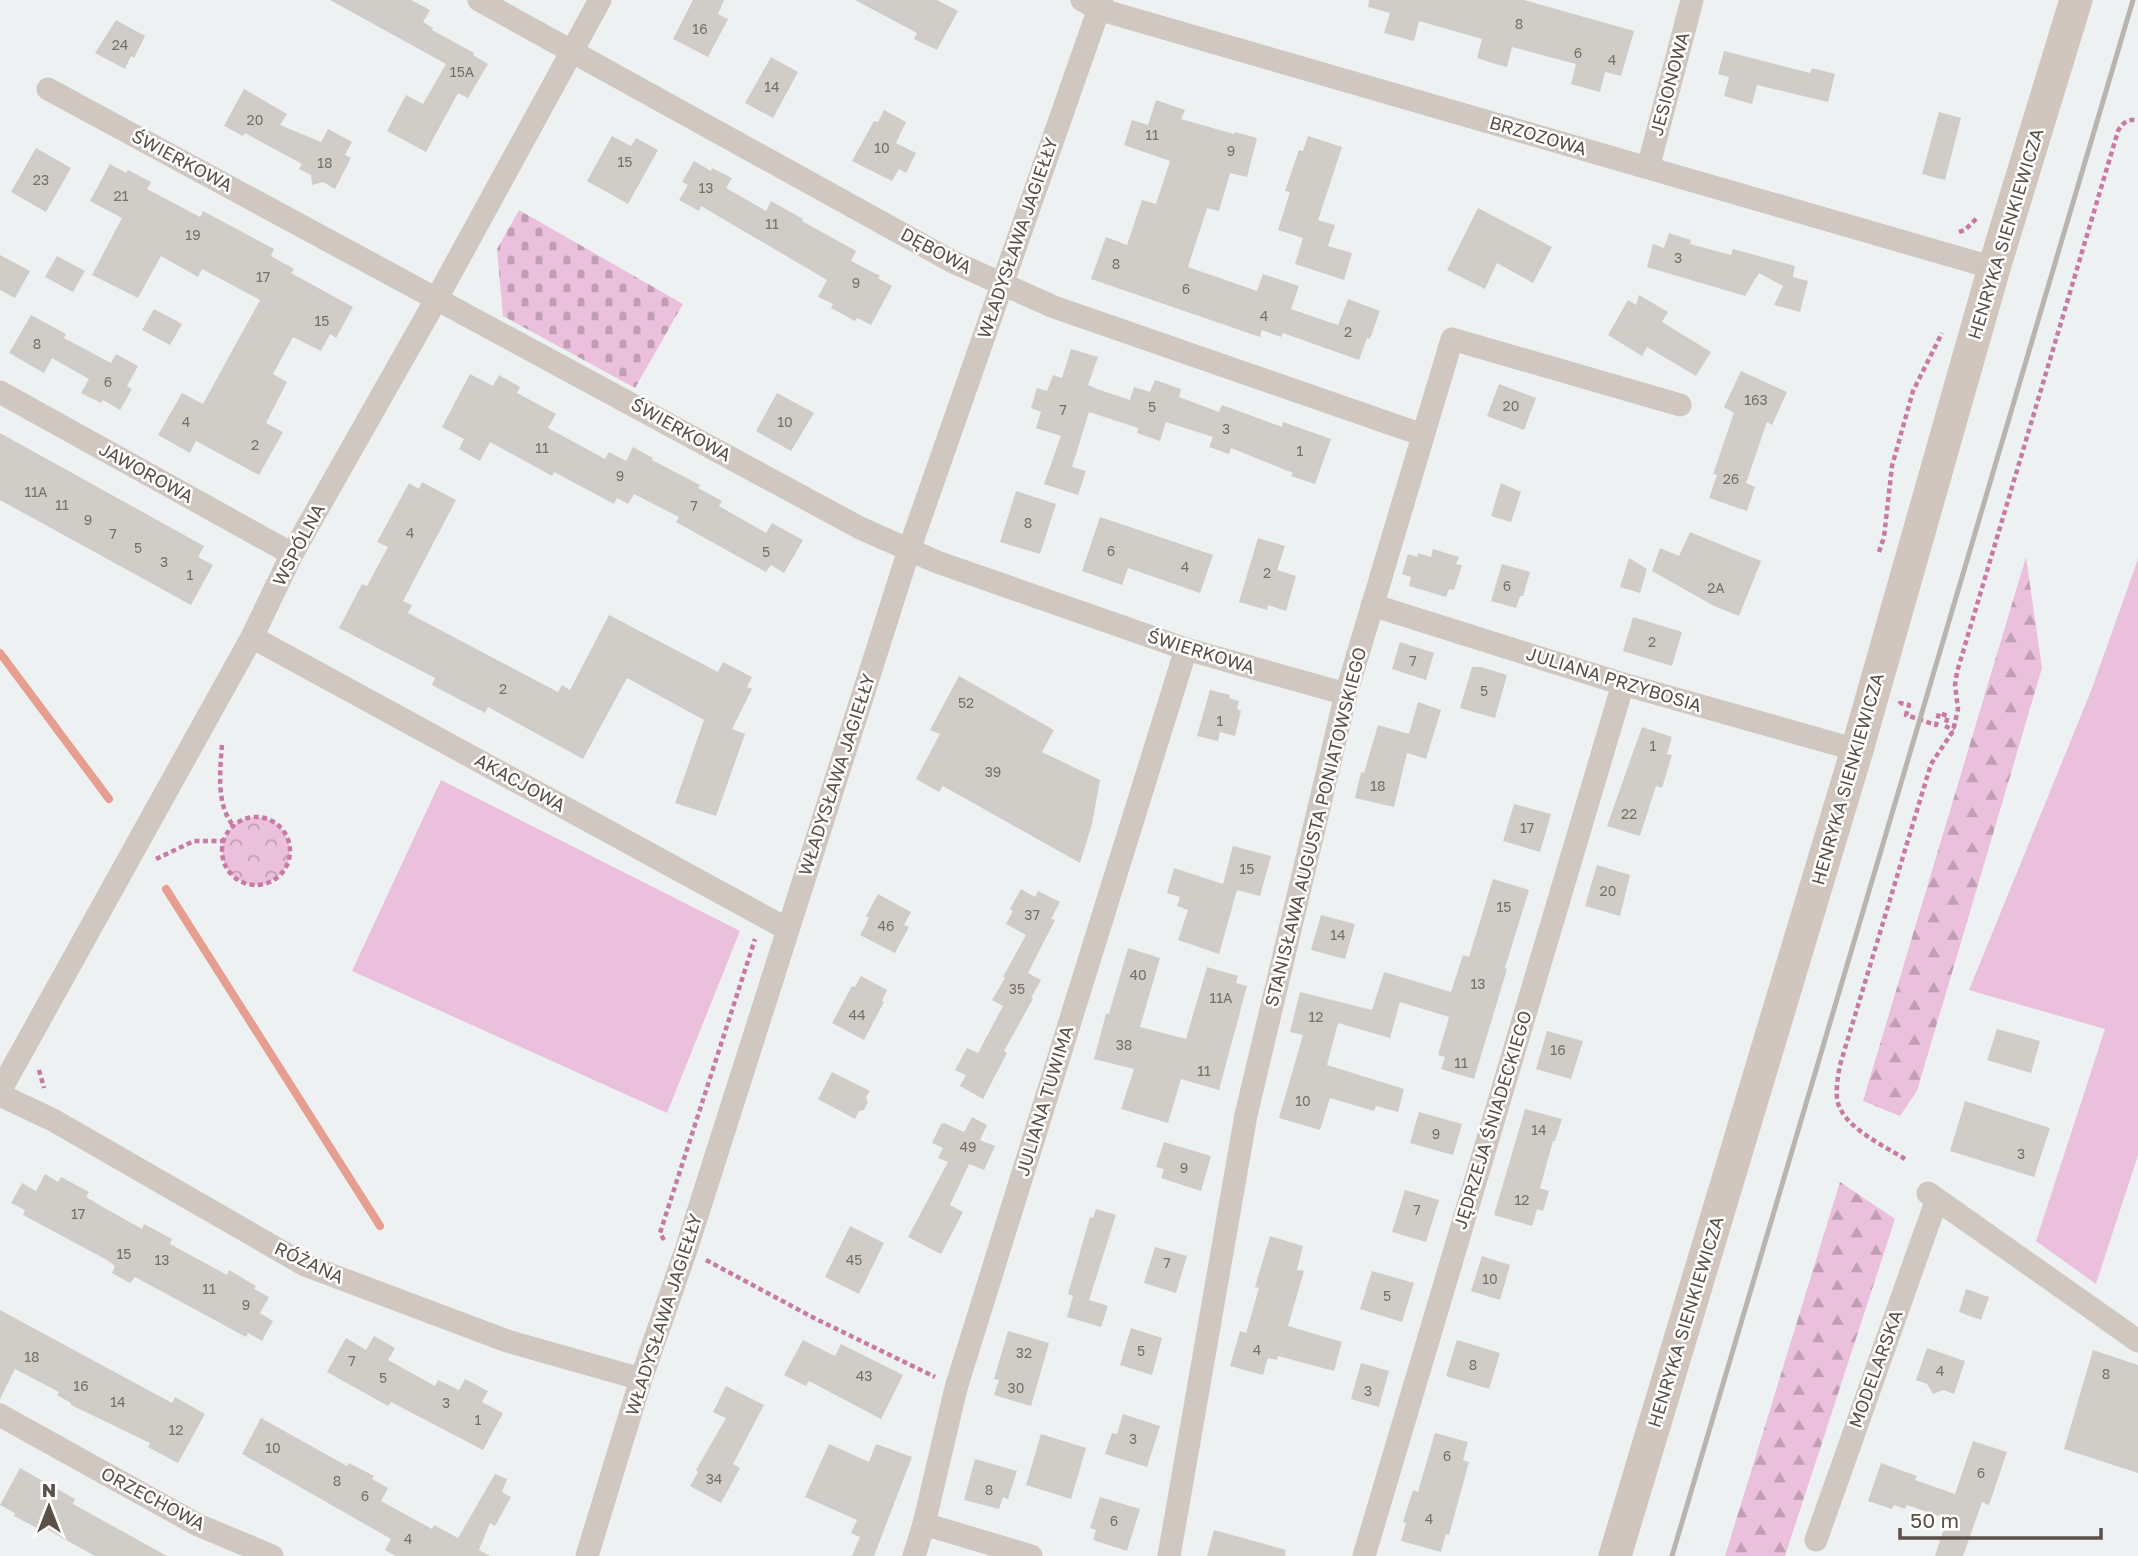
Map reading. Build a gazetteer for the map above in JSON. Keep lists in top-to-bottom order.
{
  "streets": {
    "main road": ["HENRYKA SIENKIEWICZA"],
    "street": [
      "JESIONOWA",
      "BRZOZOWA",
      "ŚWIERKOWA",
      "WŁADYSŁAWA JAGIEŁŁY",
      "DĘBOWA",
      "JAWOROWA",
      "WSPÓLNA",
      "JULIANA PRZYBOSIA",
      "AKACJOWA",
      "STANISŁAWA AUGUSTA PONIATOWSKIEGO",
      "JULIANA TUWIMA",
      "JĘDRZEJA ŚNIADECKIEGO",
      "RÓŻANA",
      "MODELARSKA",
      "ORZECHOWA"
    ]
  },
  "crossings": [
    ["JESIONOWA", "BRZOZOWA"],
    ["BRZOZOWA", "HENRYKA SIENKIEWICZA"],
    ["BRZOZOWA", "WŁADYSŁAWA JAGIEŁŁY"],
    ["ŚWIERKOWA", "WŁADYSŁAWA JAGIEŁŁY"],
    ["ŚWIERKOWA", "WSPÓLNA"],
    ["ŚWIERKOWA", "STANISŁAWA AUGUSTA PONIATOWSKIEGO"],
    ["ŚWIERKOWA", "JULIANA TUWIMA"],
    ["HENRYKA SIENKIEWICZA", "JULIANA PRZYBOSIA"],
    ["WŁADYSŁAWA JAGIEŁŁY", "DĘBOWA"],
    ["WŁADYSŁAWA JAGIEŁŁY", "AKACJOWA"],
    ["WŁADYSŁAWA JAGIEŁŁY", "RÓŻANA"],
    ["DĘBOWA", "WSPÓLNA"],
    ["DĘBOWA", "STANISŁAWA AUGUSTA PONIATOWSKIEGO"],
    ["JAWOROWA", "WSPÓLNA"],
    ["WSPÓLNA", "AKACJOWA"],
    ["WSPÓLNA", "RÓŻANA"],
    ["JULIANA PRZYBOSIA", "STANISŁAWA AUGUSTA PONIATOWSKIEGO"],
    ["JULIANA PRZYBOSIA", "JĘDRZEJA ŚNIADECKIEGO"]
  ],
  "house_numbers": [
    "8",
    "16",
    "24",
    "6",
    "4",
    "15A",
    "14",
    "20",
    "11",
    "10",
    "9",
    "15",
    "18",
    "23",
    "13",
    "21",
    "11",
    "19",
    "3",
    "8",
    "17",
    "9",
    "6",
    "4",
    "15",
    "2",
    "8",
    "6",
    "163",
    "20",
    "5",
    "7",
    "4",
    "10",
    "3",
    "2",
    "11",
    "1",
    "9",
    "26",
    "11A",
    "11",
    "7",
    "9",
    "8",
    "4",
    "7",
    "5",
    "6",
    "5",
    "3",
    "4",
    "2",
    "1",
    "6",
    "2A",
    "2",
    "7",
    "2",
    "5",
    "52",
    "1",
    "1",
    "39",
    "18",
    "22",
    "17",
    "15",
    "20",
    "15",
    "37",
    "46",
    "14",
    "40",
    "13",
    "35",
    "11A",
    "44",
    "12",
    "38",
    "16",
    "11",
    "11",
    "10",
    "14",
    "9",
    "49",
    "3",
    "9",
    "12",
    "7",
    "17",
    "15",
    "13",
    "45",
    "7",
    "10",
    "11",
    "5",
    "9",
    "4",
    "5",
    "32",
    "18",
    "7",
    "8",
    "4",
    "8",
    "43",
    "5",
    "16",
    "30",
    "3",
    "14",
    "3",
    "1",
    "12",
    "3",
    "10",
    "6",
    "6",
    "34",
    "8",
    "8",
    "6",
    "4",
    "6",
    "4"
  ],
  "scale_bar": "50 m",
  "north": "top"
}
